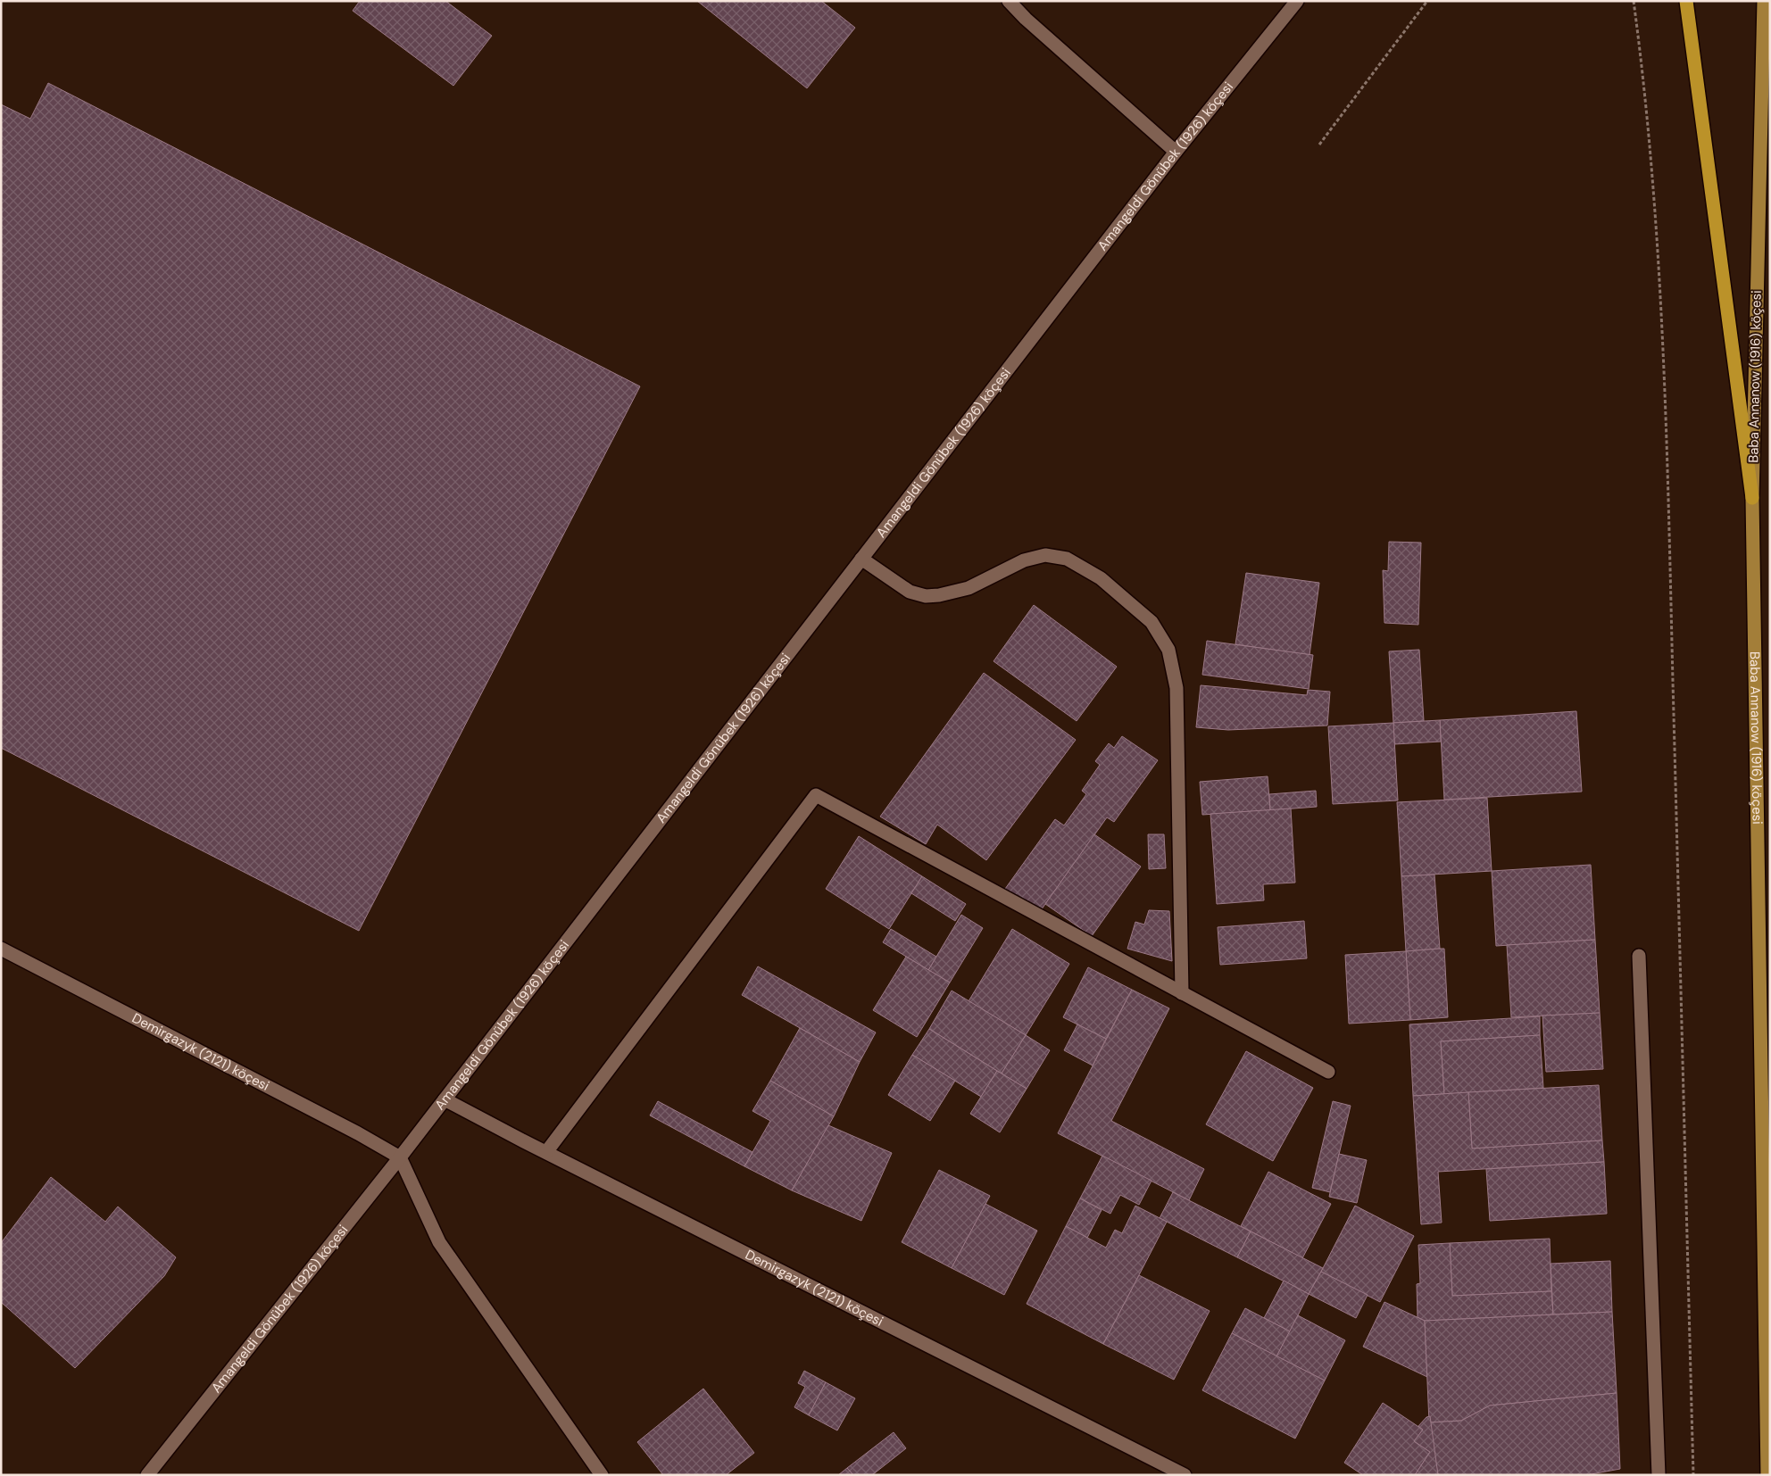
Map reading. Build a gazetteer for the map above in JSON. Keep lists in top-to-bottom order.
{
  "streets": {
    "main road": ["Baba Annanow (1916) köçesi"],
    "street": ["Amangeldi Gönübek (1926) köçesi", "Demirgazyk (2121) köçesi"]
  },
  "crossings": [
    ["Amangeldi Gönübek (1926) köçesi", "Demirgazyk (2121) köçesi"]
  ]
}
